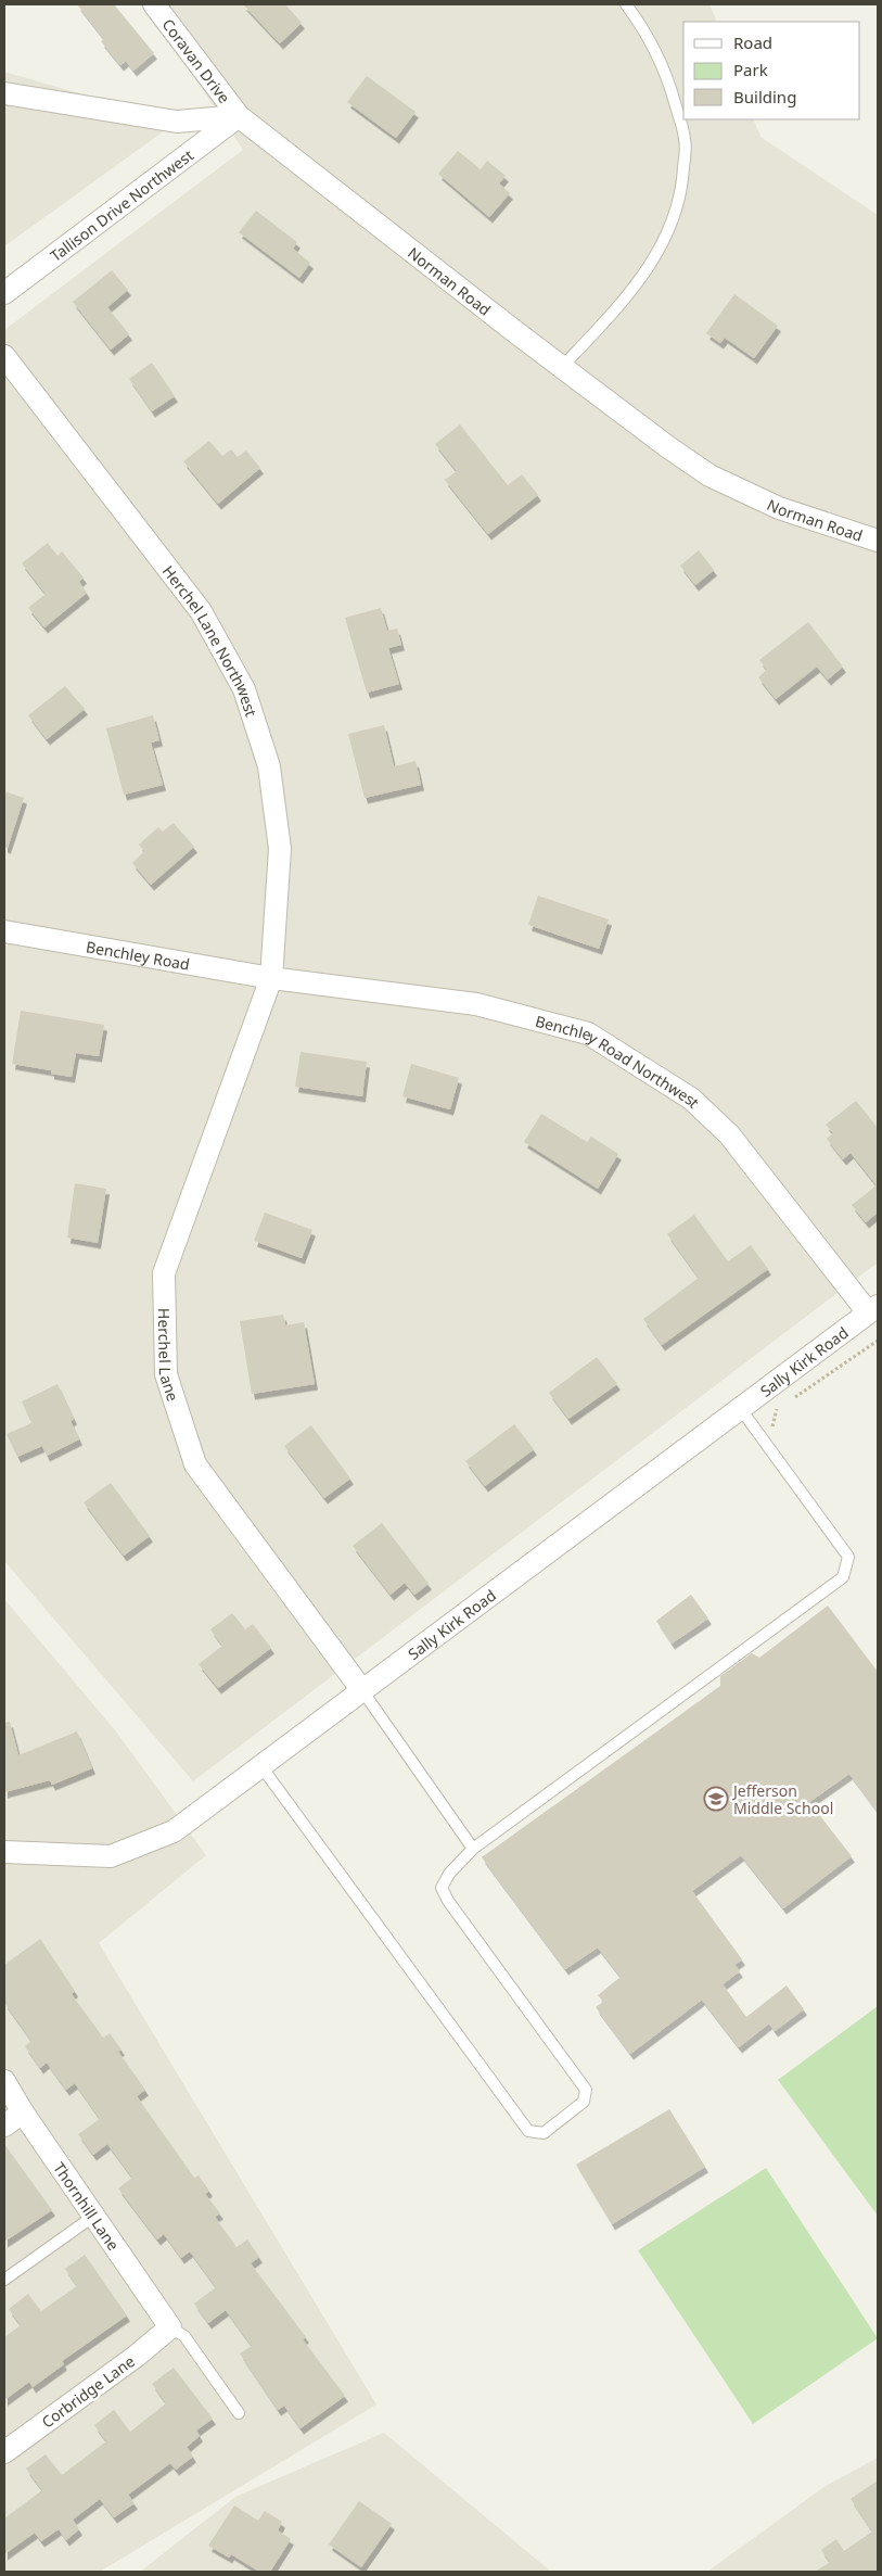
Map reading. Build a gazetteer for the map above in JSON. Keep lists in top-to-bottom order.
{
  "streets": {
    "street": [
      "Coravan Drive",
      "Tallison Drive Northwest",
      "Norman Road",
      "Herchel Lane Northwest",
      "Benchley Road",
      "Benchley Road Northwest",
      "Herchel Lane",
      "Sally Kirk Road",
      "Thornhill Lane",
      "Corbridge Lane"
    ]
  },
  "crossings": [
    ["Coravan Drive", "Tallison Drive Northwest"],
    ["Coravan Drive", "Norman Road"],
    ["Tallison Drive Northwest", "Norman Road"],
    ["Herchel Lane Northwest", "Benchley Road"],
    ["Herchel Lane Northwest", "Benchley Road Northwest"],
    ["Herchel Lane Northwest", "Herchel Lane"],
    ["Benchley Road", "Benchley Road Northwest"],
    ["Benchley Road", "Herchel Lane"],
    ["Benchley Road Northwest", "Herchel Lane"],
    ["Benchley Road Northwest", "Sally Kirk Road"],
    ["Herchel Lane", "Sally Kirk Road"],
    ["Thornhill Lane", "Corbridge Lane"]
  ],
  "places": {
    "school or university": ["Jefferson Middle School"]
  },
  "legend": ["Road", "Park", "Building"]
}
